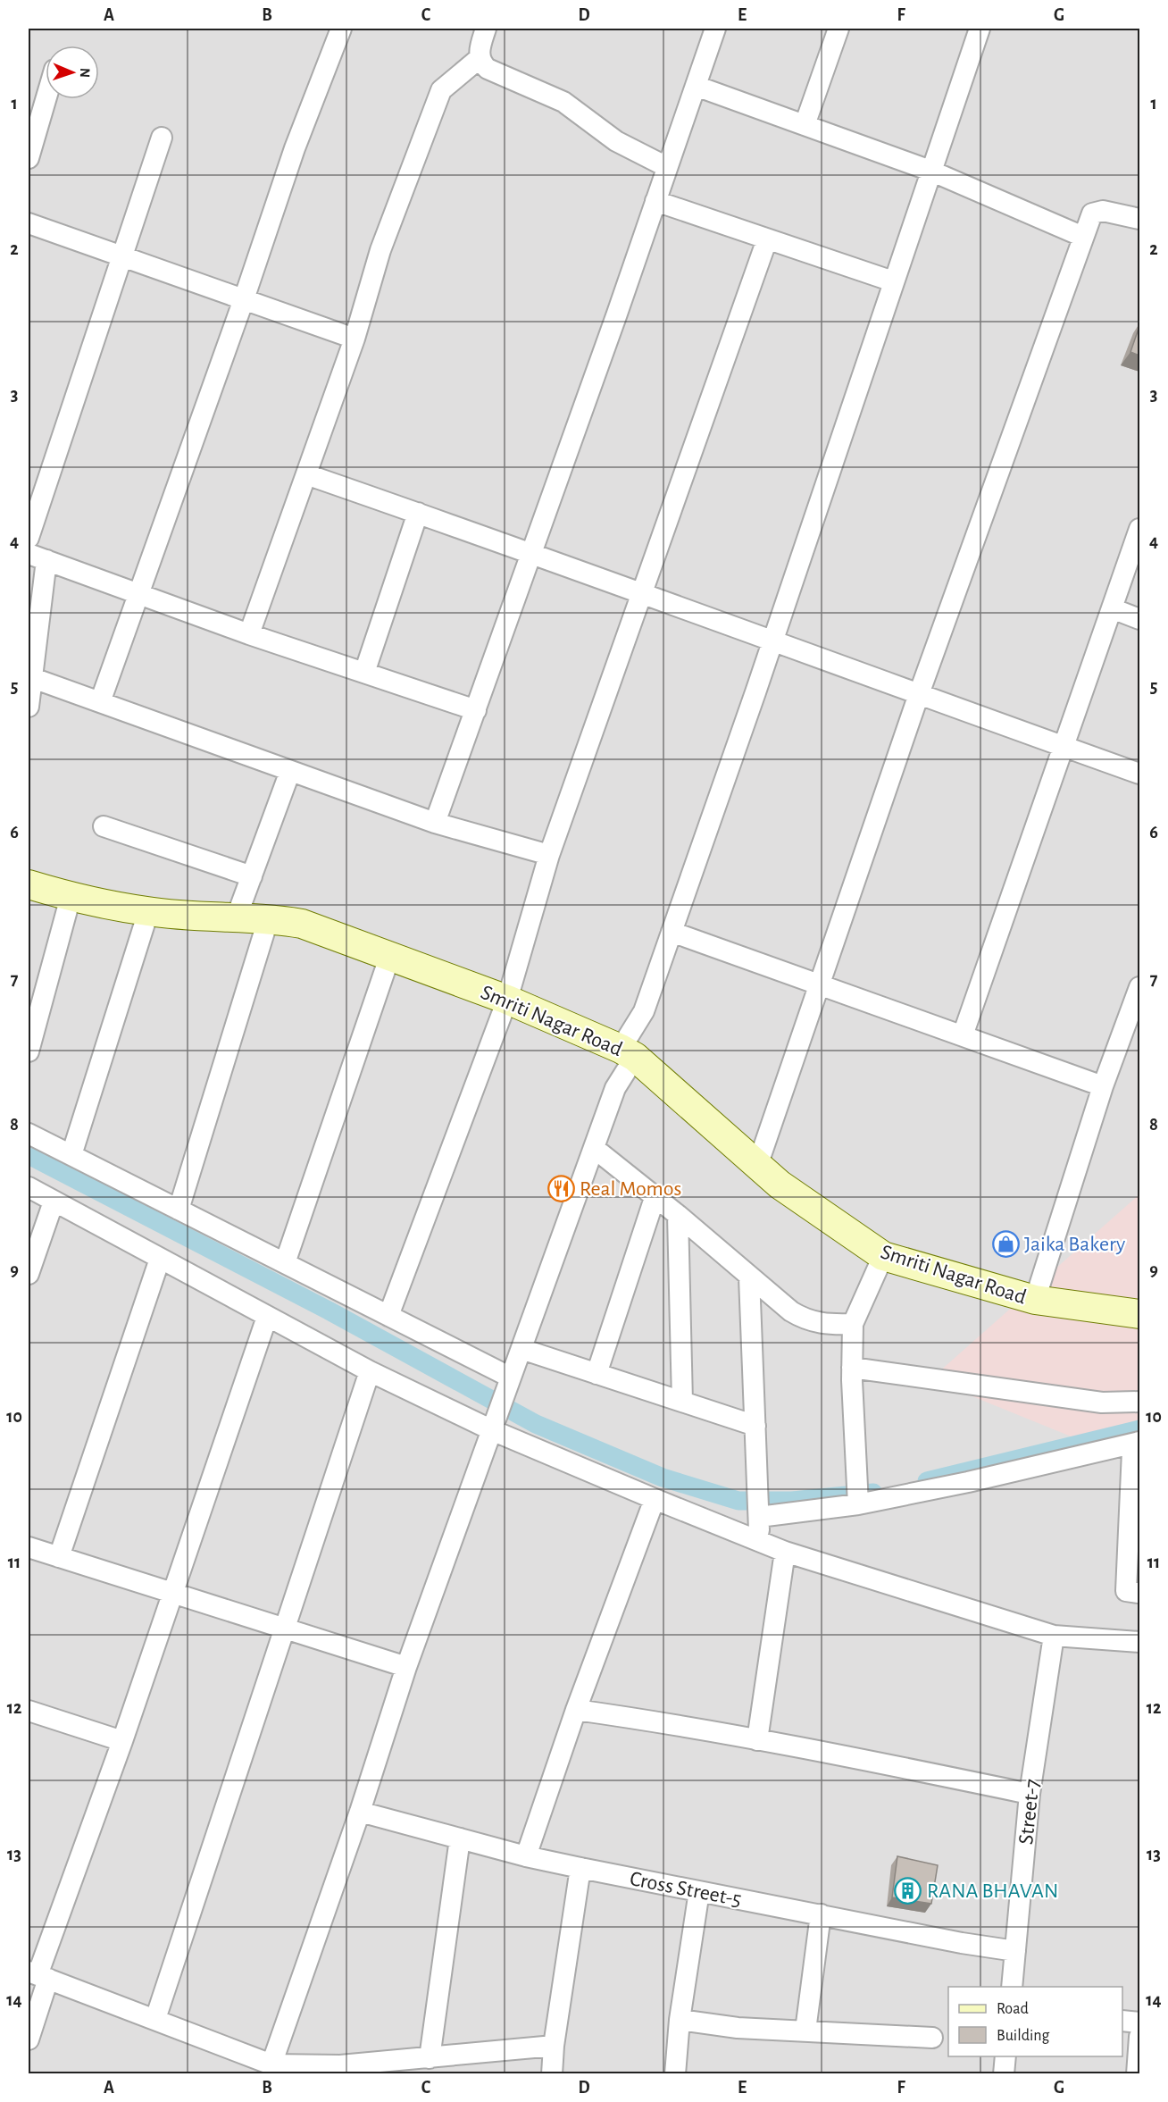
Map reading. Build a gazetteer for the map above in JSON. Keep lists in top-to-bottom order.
{
  "streets": {
    "main road": ["Smriti Nagar Road"],
    "street": ["Street-7", "Cross Street-5"]
  },
  "crossings": [
    ["Street-7", "Cross Street-5"]
  ],
  "places": {
    "restaurant": ["Real Momos"],
    "shop": ["Jaika Bakery"],
    "building": ["RANA BHAVAN"]
  },
  "legend": ["Road", "Building"],
  "north": "right",
  "grid": {
    "columns": [
      "A",
      "B",
      "C",
      "D",
      "E",
      "F",
      "G"
    ],
    "rows": [
      "1",
      "2",
      "3",
      "4",
      "5",
      "6",
      "7",
      "8",
      "9",
      "10",
      "11",
      "12",
      "13",
      "14"
    ]
  }
}
